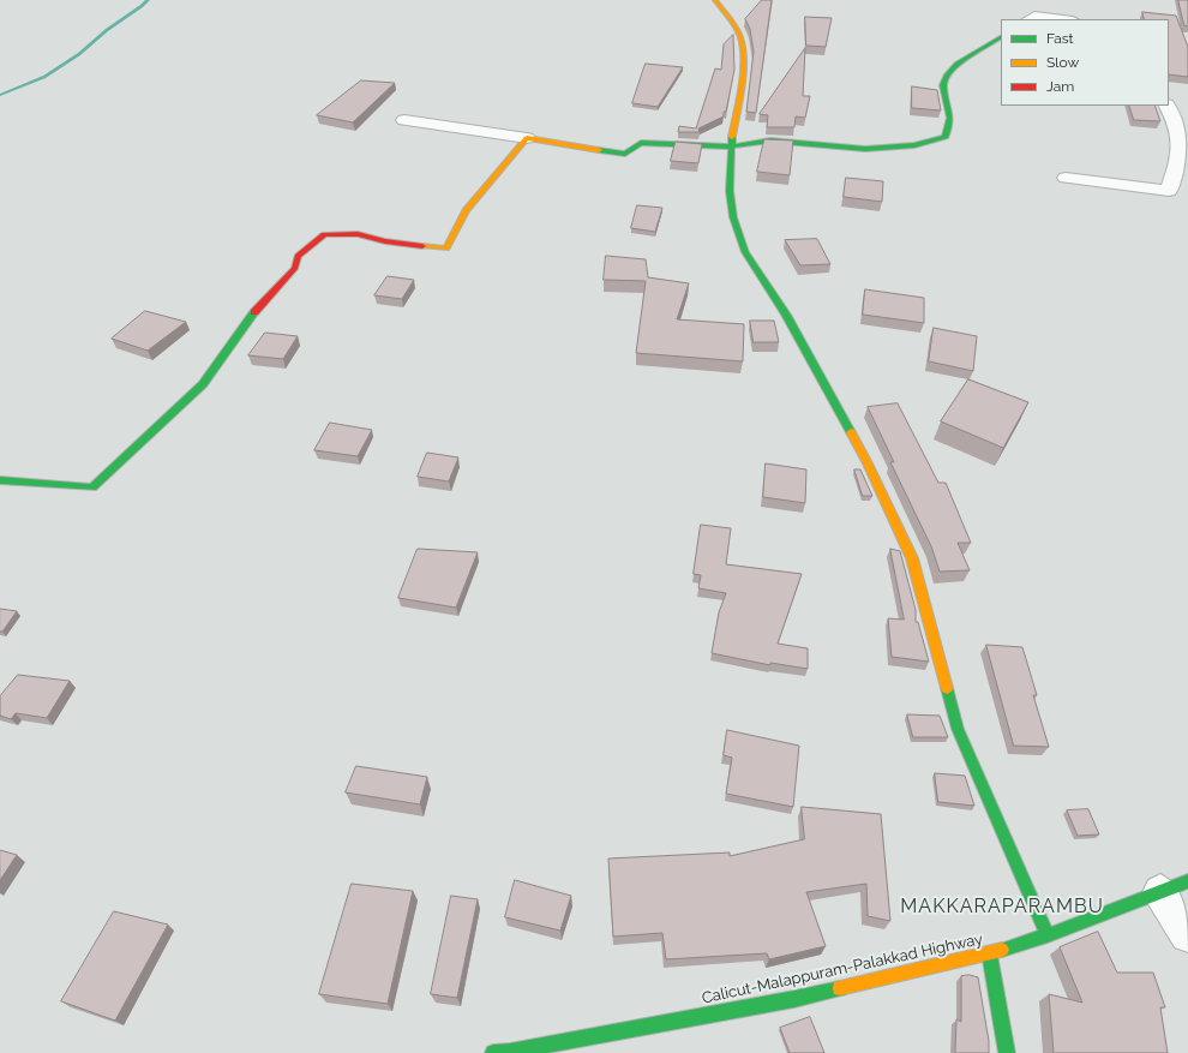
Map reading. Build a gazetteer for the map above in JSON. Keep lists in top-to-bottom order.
{
  "streets": {
    "main road": ["Calicut-Malappuram-Palakkad Highway"]
  },
  "districts": ["MAKKARAPARAMBU"],
  "legend": ["Fast", "Slow", "Jam"]
}
